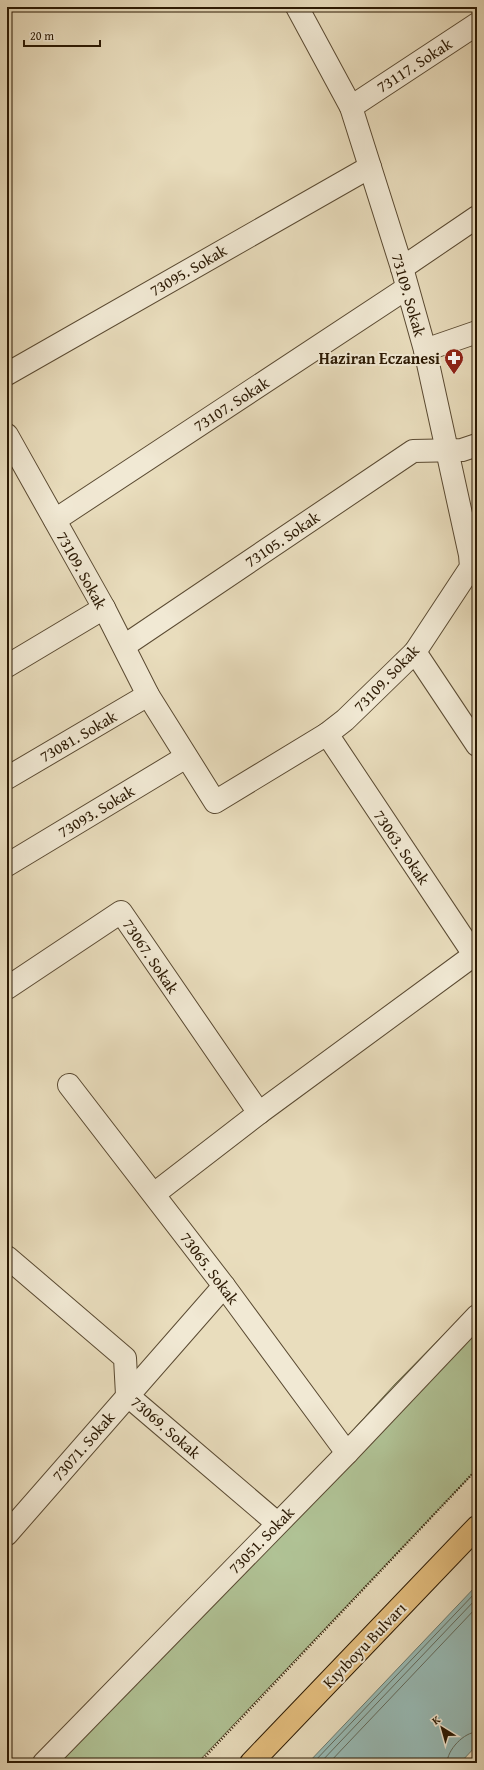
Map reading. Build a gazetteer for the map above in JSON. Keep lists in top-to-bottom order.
{
  "streets": {
    "main road": ["Kıyıboyu Bulvarı"],
    "street": [
      "73117. Sokak",
      "73095. Sokak",
      "73109. Sokak",
      "73107. Sokak",
      "73105. Sokak",
      "73081. Sokak",
      "73093. Sokak",
      "73063. Sokak",
      "73067. Sokak",
      "73065. Sokak",
      "73069. Sokak",
      "73071. Sokak",
      "73051. Sokak"
    ]
  },
  "crossings": [
    ["73117. Sokak", "73109. Sokak"],
    ["73095. Sokak", "73109. Sokak"],
    ["73109. Sokak", "73107. Sokak"],
    ["73109. Sokak", "73105. Sokak"],
    ["73109. Sokak", "73081. Sokak"],
    ["73109. Sokak", "73093. Sokak"],
    ["73109. Sokak", "73063. Sokak"],
    ["73065. Sokak", "73071. Sokak"],
    ["73065. Sokak", "73051. Sokak"],
    ["73069. Sokak", "73071. Sokak"],
    ["73069. Sokak", "73051. Sokak"]
  ],
  "places": {
    "pharmacy": ["Haziran Eczanesi"]
  },
  "scale_bar": "20 m",
  "north": "top left"
}
